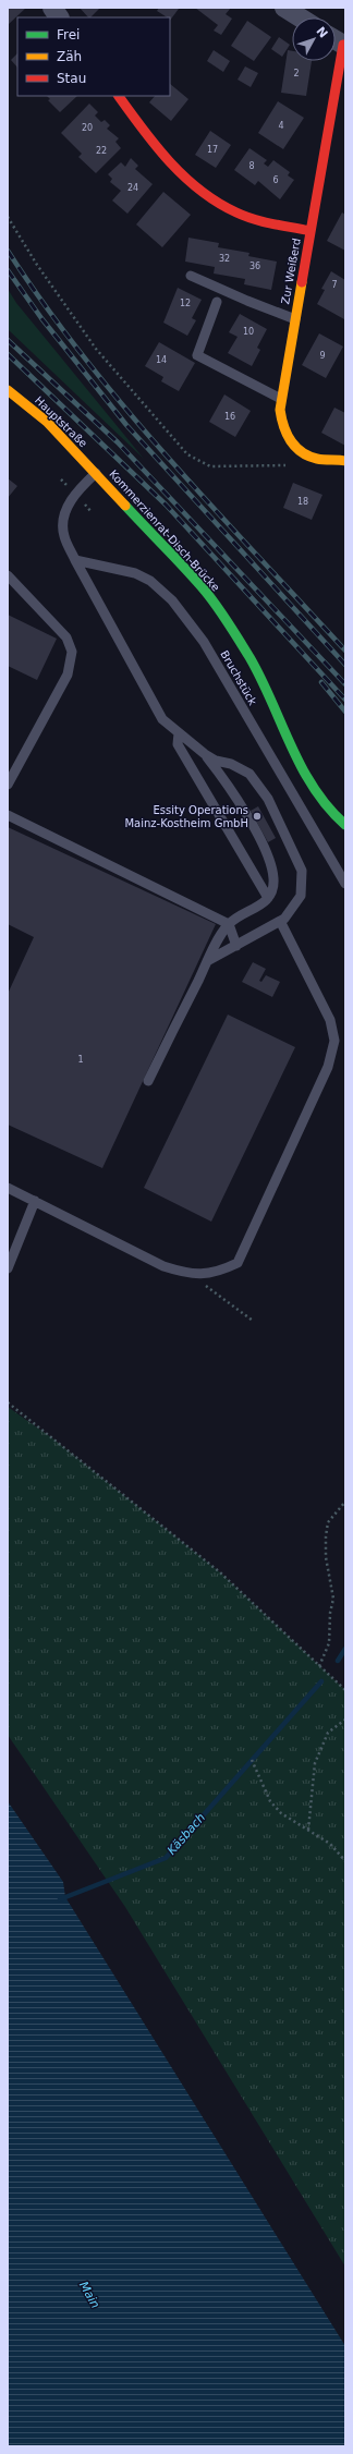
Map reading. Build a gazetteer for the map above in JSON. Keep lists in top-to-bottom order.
{
  "streets": {
    "street": ["Zur Weißerd", "Hauptstraße", "Kommerzienrat-Disch-Brücke"],
    "lane": ["Bruchstück"]
  },
  "crossings": [
    ["Hauptstraße", "Kommerzienrat-Disch-Brücke"],
    ["Kommerzienrat-Disch-Brücke", "Bruchstück"]
  ],
  "water": ["Käsbach", "Main"],
  "places": ["Essity Operations Mainz-Kostheim GmbH"],
  "house_numbers": [
    "2",
    "4",
    "20",
    "17",
    "22",
    "8",
    "6",
    "24",
    "32",
    "36",
    "7",
    "12",
    "10",
    "9",
    "14",
    "16",
    "18",
    "1"
  ],
  "legend": ["Frei", "Zäh", "Stau"],
  "north": "top right"
}
